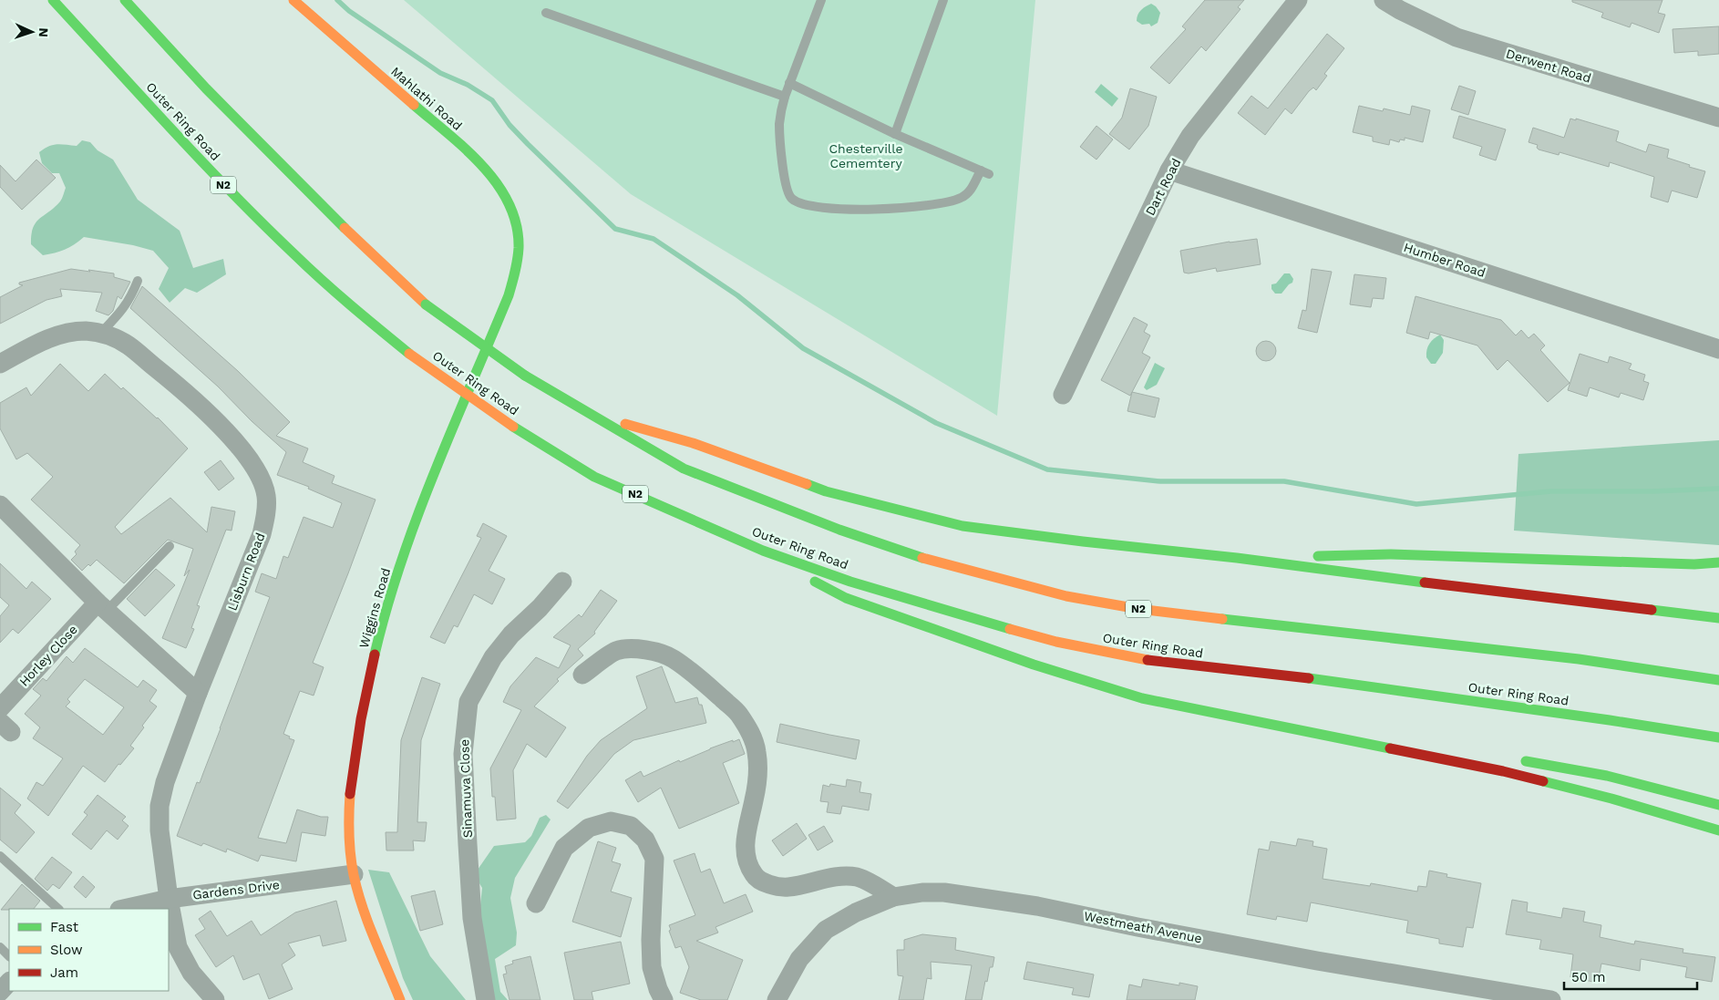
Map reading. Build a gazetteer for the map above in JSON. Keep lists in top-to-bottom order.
{
  "streets": {
    "main road": [
      "Mahlathi Road",
      "Outer Ring Road",
      "N2",
      "Wiggins Road"
    ],
    "street": [
      "Derwent Road",
      "Dart Road",
      "Humber Road",
      "Lisburn Road",
      "Horley Close",
      "Sinamuva Close",
      "Gardens Drive",
      "Westmeath Avenue"
    ]
  },
  "crossings": [
    ["Mahlathi Road", "Wiggins Road"],
    ["Dart Road", "Humber Road"],
    ["Lisburn Road", "Gardens Drive"],
    ["Wiggins Road", "Gardens Drive"]
  ],
  "parks": ["Chesterville Cememtery"],
  "legend": ["Fast", "Slow", "Jam"],
  "scale_bar": "50 m",
  "north": "right"
}
